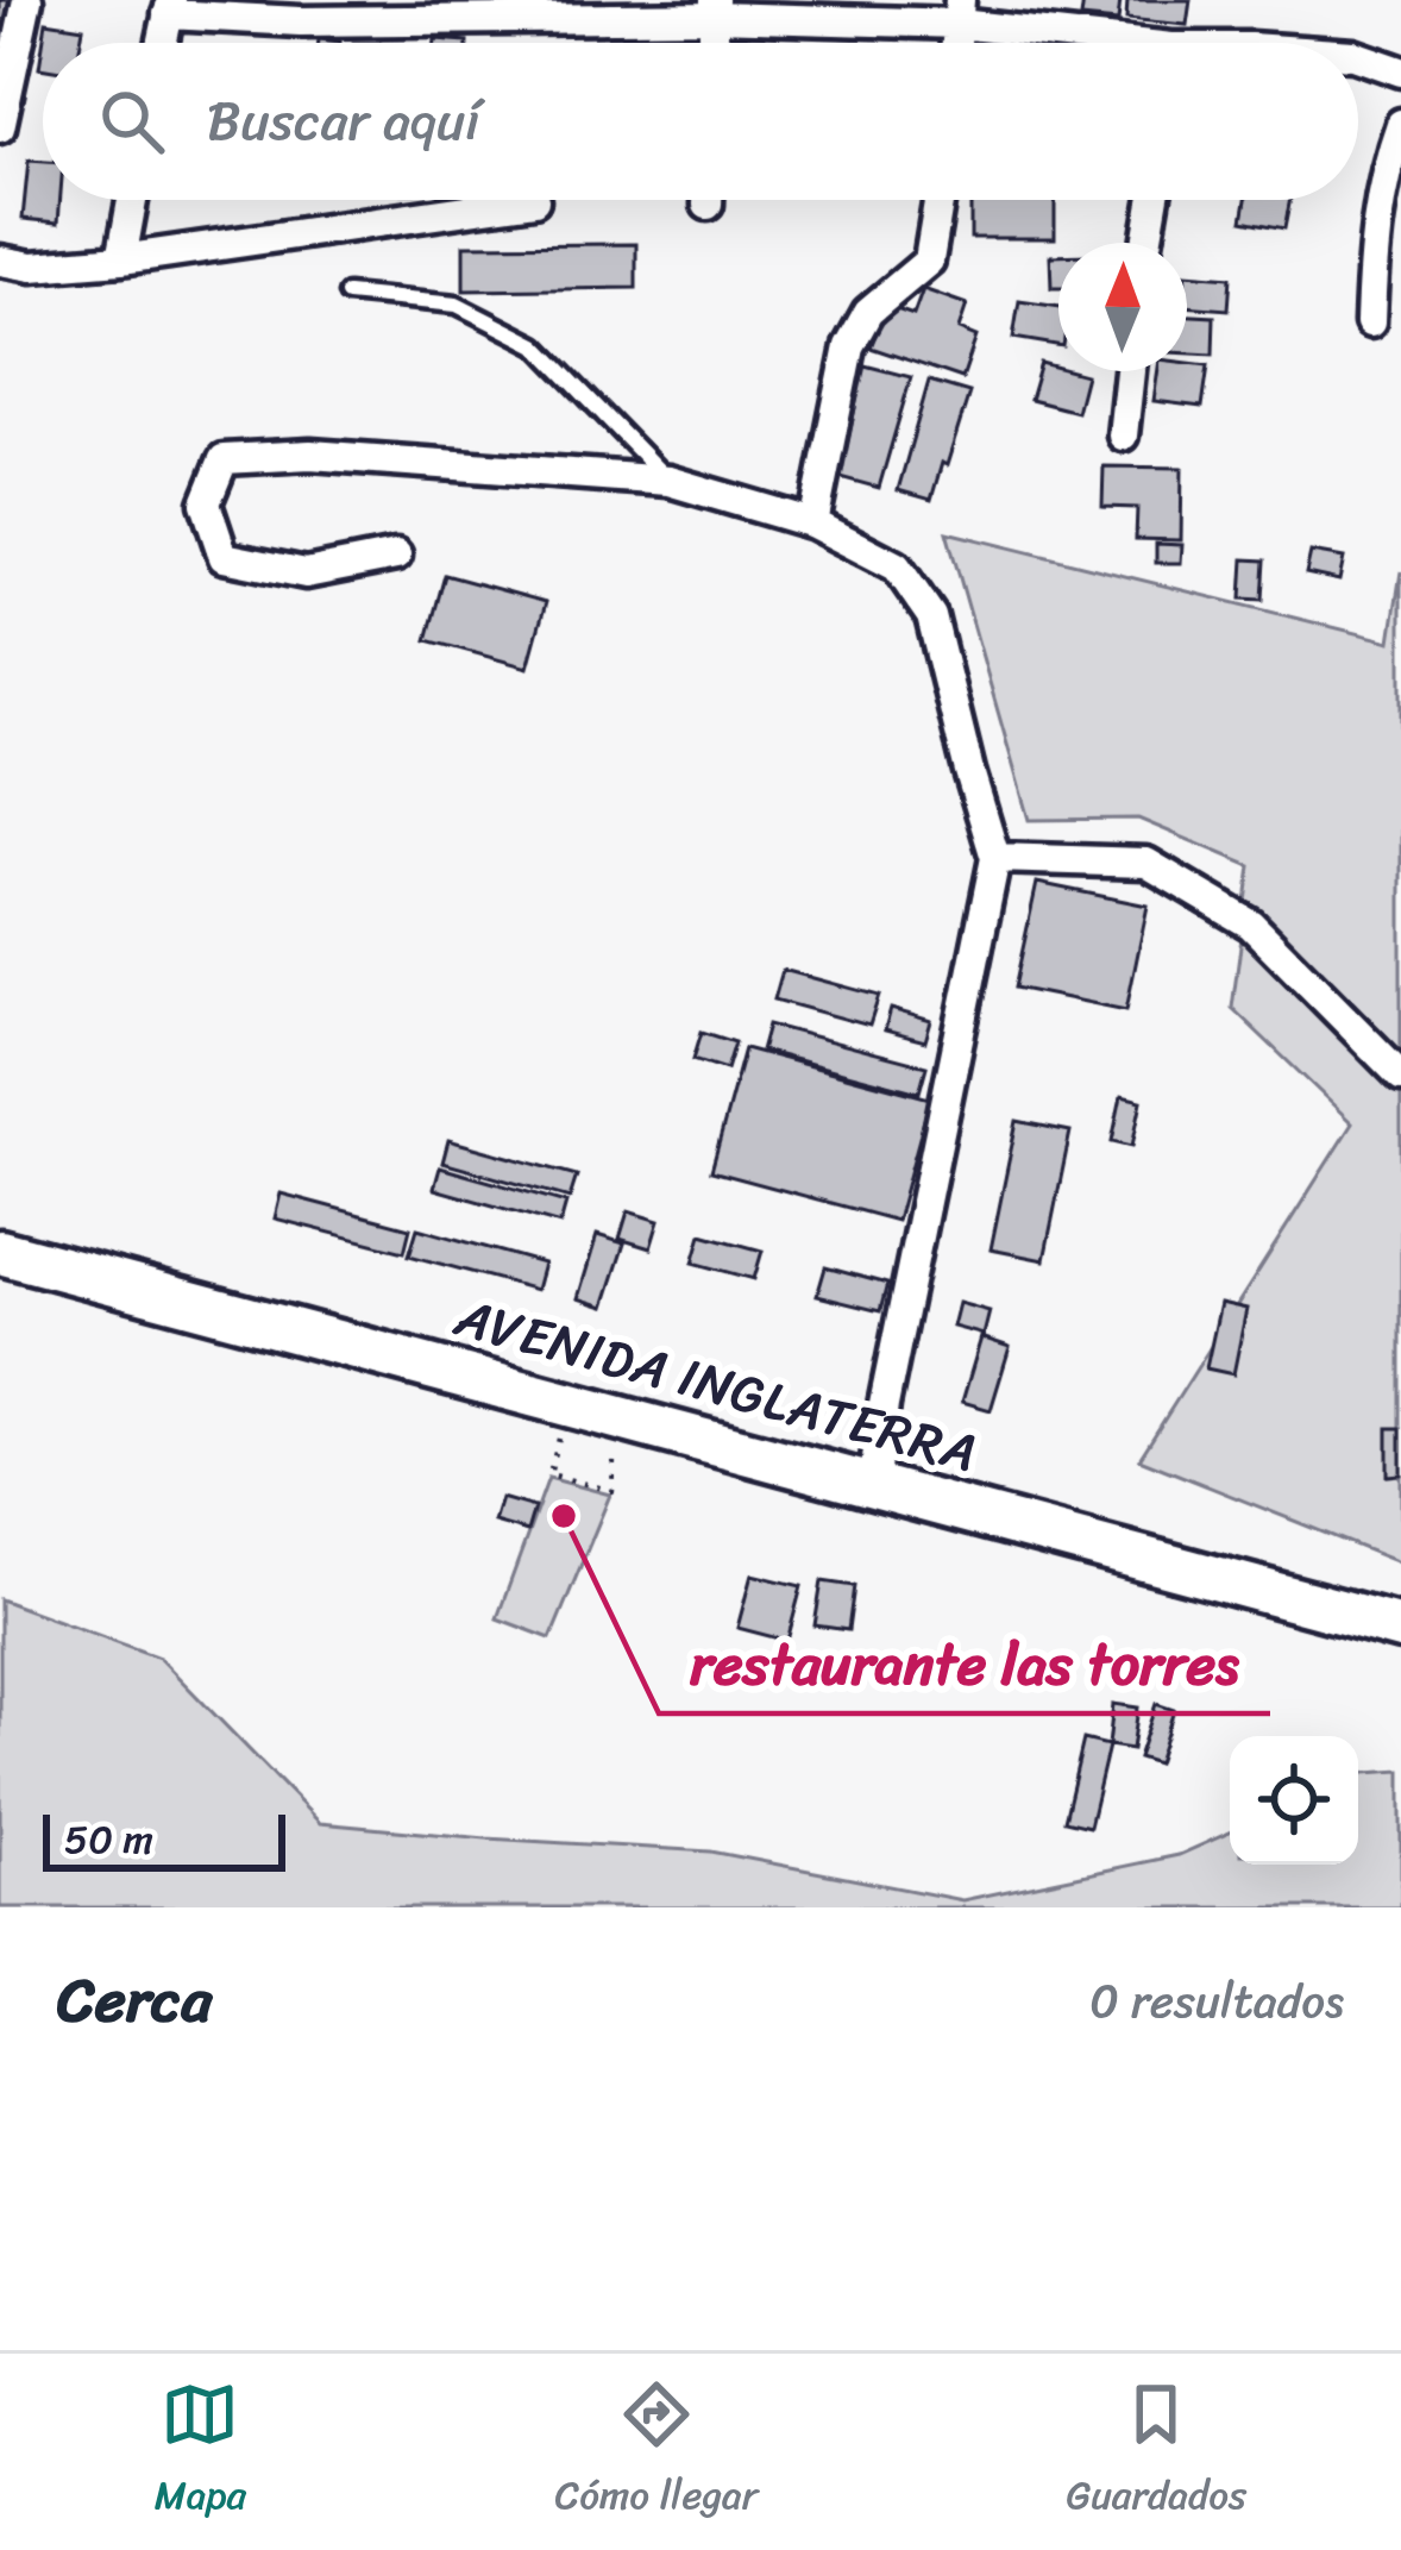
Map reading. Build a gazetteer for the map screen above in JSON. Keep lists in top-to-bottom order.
{
  "streets": {
    "main road": ["AVENIDA INGLATERRA"]
  },
  "places": ["restaurante las torres"],
  "scale_bar": "50 m",
  "north": "top",
  "page": {
    "search": "Buscar aquí",
    "scale": "50 m",
    "heading": ["Cerca", "0 resultados"],
    "nav": ["Mapa", "Cómo llegar", "Guardados"]
  }
}
